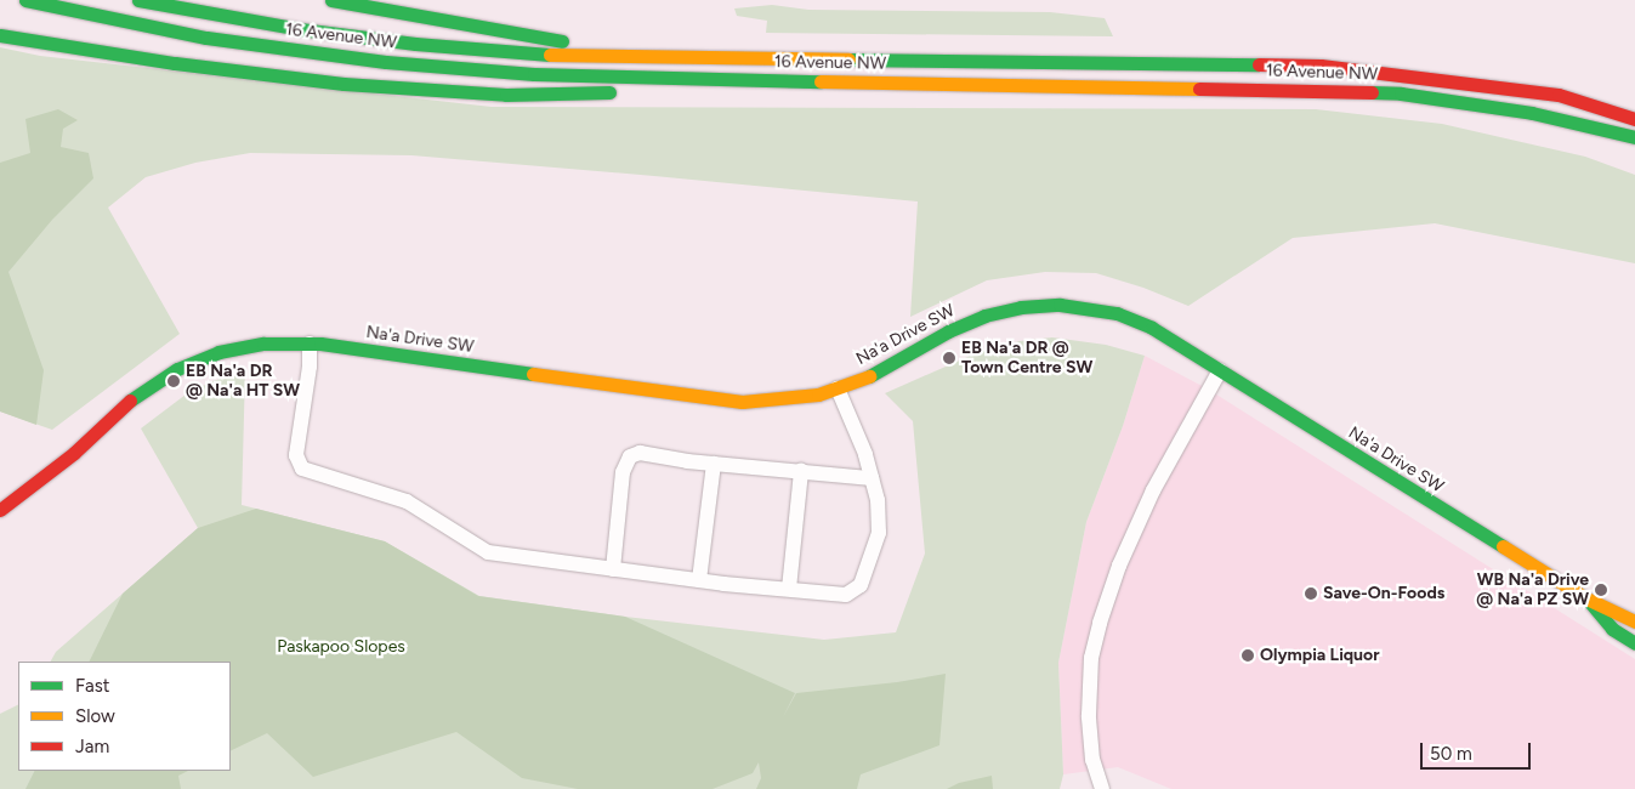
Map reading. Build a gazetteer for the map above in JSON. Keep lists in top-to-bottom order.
{
  "streets": {
    "main road": ["16 Avenue NW", "Na'a Drive SW"]
  },
  "parks": ["Paskapoo Slopes"],
  "places": [
    "EB Na'a DR @ Town Centre SW",
    "EB Na'a DR @ Na'a HT SW",
    "WB Na'a Drive @ Na'a PZ SW",
    "Save-On-Foods",
    "Olympia Liquor"
  ],
  "legend": ["Fast", "Slow", "Jam"],
  "scale_bar": "50 m"
}
